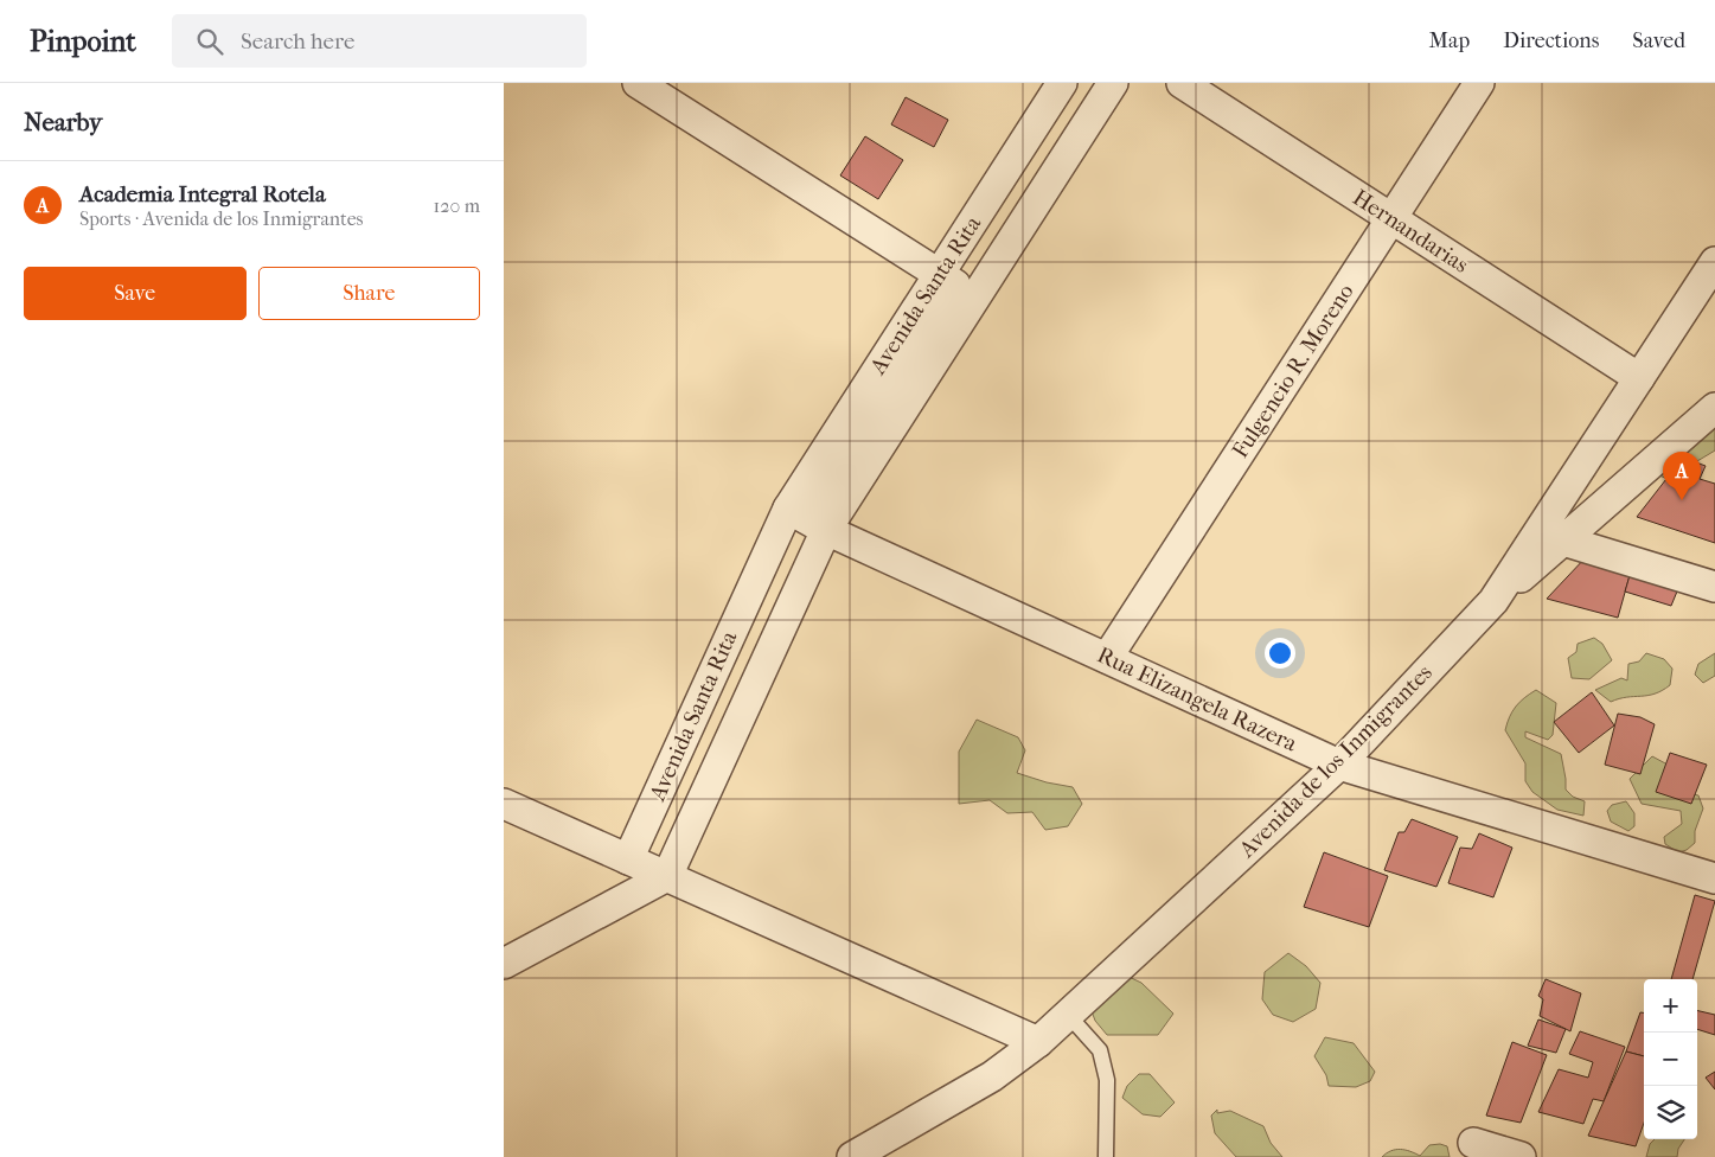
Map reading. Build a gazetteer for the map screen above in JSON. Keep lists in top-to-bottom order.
{
  "streets": {
    "street": [
      "Hernandarias",
      "Avenida Santa Rita",
      "Fulgencio R. Moreno",
      "Rua Elizangela Razera",
      "Avenida de los Inmigrantes"
    ]
  },
  "crossings": [
    ["Hernandarias", "Fulgencio R. Moreno"],
    ["Avenida Santa Rita", "Rua Elizangela Razera"],
    ["Fulgencio R. Moreno", "Rua Elizangela Razera"],
    ["Rua Elizangela Razera", "Avenida de los Inmigrantes"]
  ],
  "page": {
    "header": "Pinpoint",
    "search": "Search here",
    "nav": ["Map", "Directions", "Saved"],
    "heading": "Nearby",
    "list": [
      {
        "mark": "A",
        "name": "Academia Integral Rotela",
        "note": "Sports · Avenida de los Inmigrantes",
        "value": "120 m"
      }
    ],
    "buttons": ["Save", "Share"],
    "pins": "A",
    "map_buttons": ["+", "−"]
  }
}
